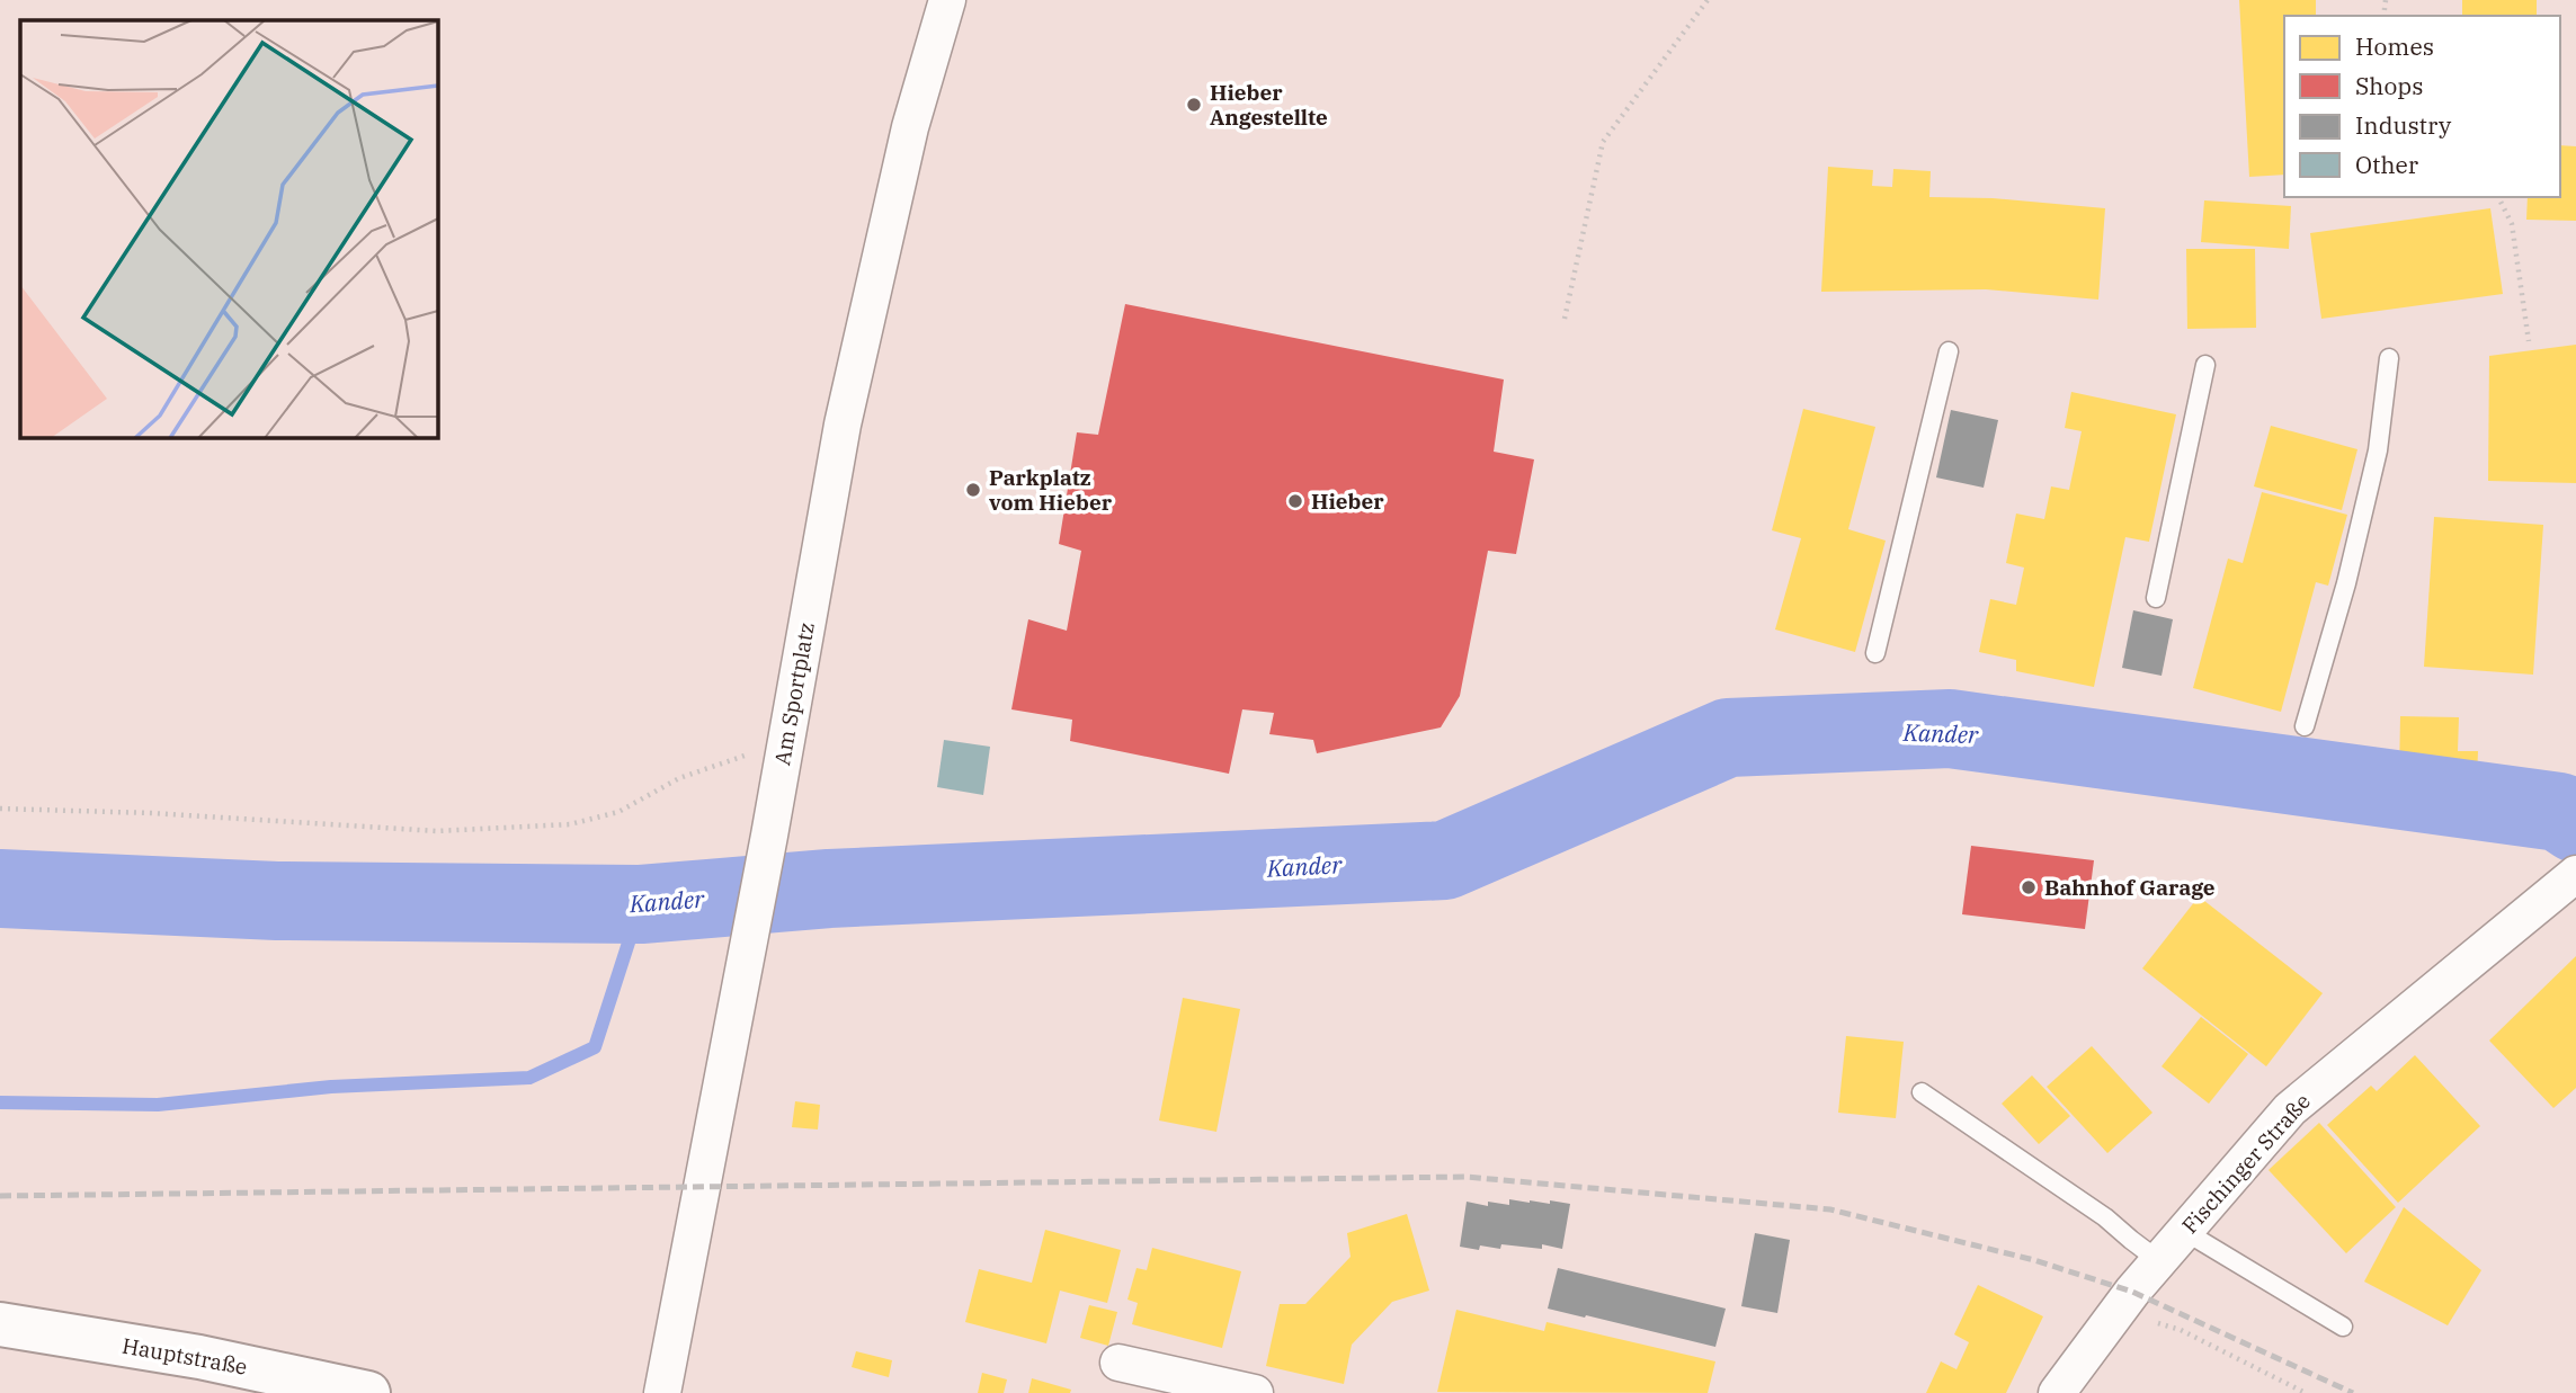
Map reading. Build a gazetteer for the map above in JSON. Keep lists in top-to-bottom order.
{
  "streets": {
    "main road": ["Hauptstraße"],
    "street": ["Am Sportplatz", "Fischinger Straße"]
  },
  "water": ["Kander"],
  "places": [
    "Hieber Angestellte",
    "Parkplatz vom Hieber",
    "Hieber",
    "Bahnhof Garage"
  ],
  "legend": [
    "Homes",
    "Shops",
    "Industry",
    "Other"
  ]
}
